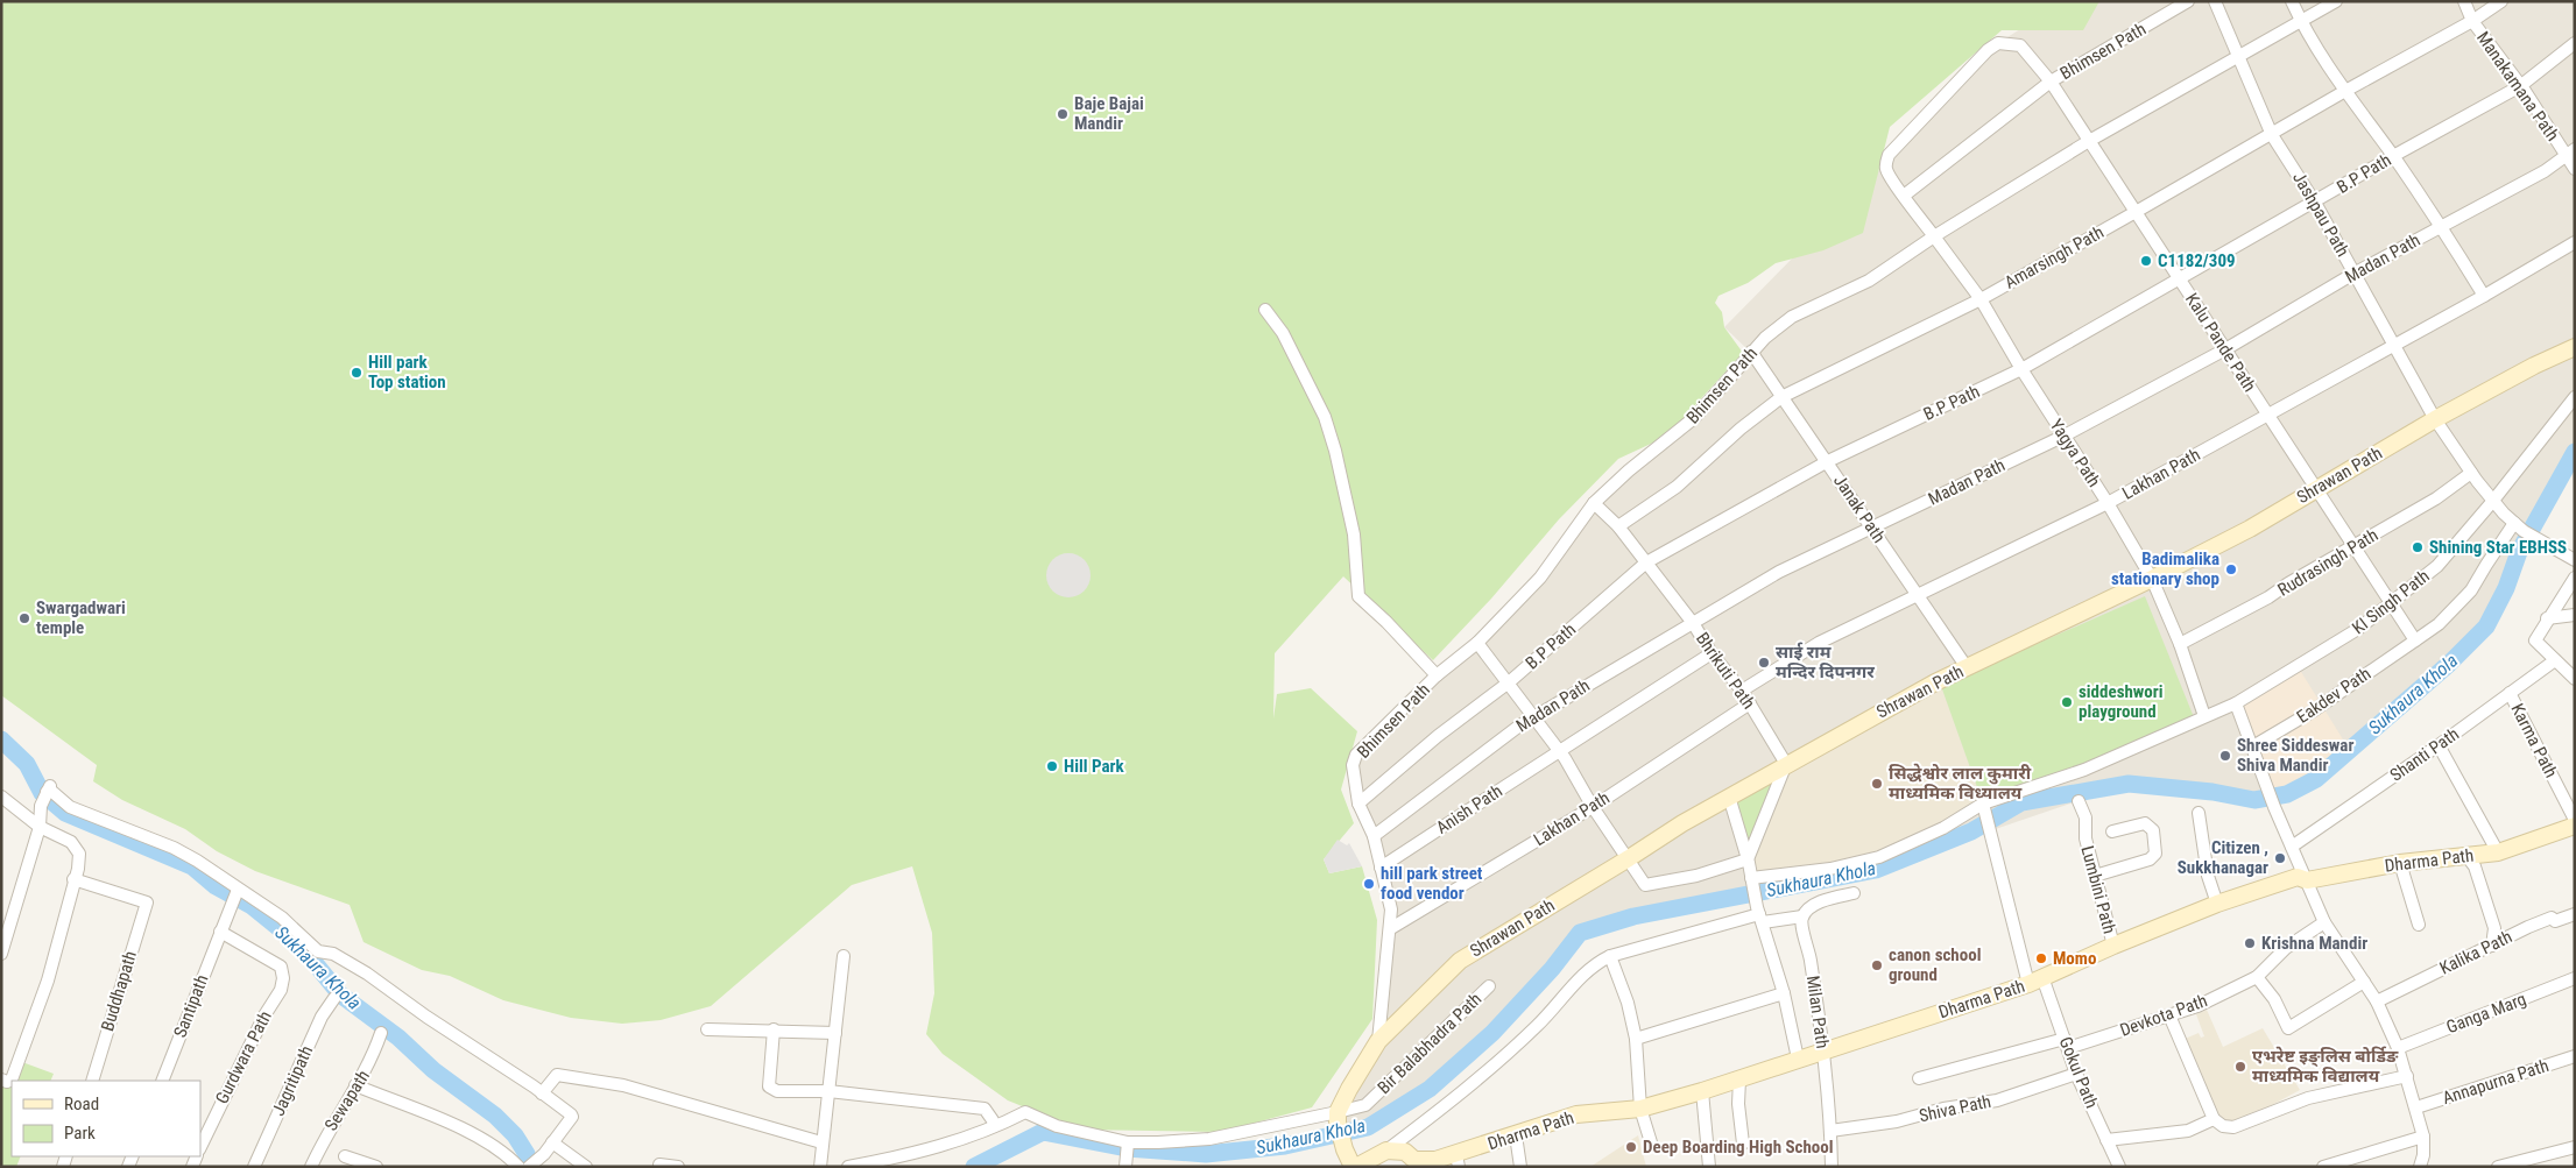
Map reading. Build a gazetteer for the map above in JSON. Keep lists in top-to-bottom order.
{
  "streets": {
    "street": [
      "Bhimsen Path",
      "Manakamana Path",
      "B.P Path",
      "Jashpau Path",
      "Amarsingh Path",
      "Madan Path",
      "Kalu Pande Path",
      "Yagya Path",
      "Lakhan Path",
      "Shrawan Path",
      "Janak Path",
      "Rudrasingh Path",
      "KI Singh Path",
      "Bhrikuti Path",
      "Eakdev Path",
      "Karma Path",
      "Shanti Path",
      "Anish Path",
      "Dharma Path",
      "Lumbini Path",
      "Kalika Path",
      "Buddhapath",
      "Santipath",
      "Milan Path",
      "Ganga Marg",
      "Devkota Path",
      "Bir Balabhadra Path",
      "Gurdwara Path",
      "Gokul Path",
      "Jagritipath",
      "Annapurna Path",
      "Sewapath",
      "Shiva Path"
    ]
  },
  "crossings": [
    ["Bhimsen Path", "B.P Path"],
    ["Bhimsen Path", "Madan Path"],
    ["Bhimsen Path", "Kalu Pande Path"],
    ["Bhimsen Path", "Yagya Path"],
    ["Bhimsen Path", "Lakhan Path"],
    ["Bhimsen Path", "Shrawan Path"],
    ["Bhimsen Path", "Janak Path"],
    ["Bhimsen Path", "Bhrikuti Path"],
    ["Bhimsen Path", "Anish Path"],
    ["Manakamana Path", "B.P Path"],
    ["Manakamana Path", "Amarsingh Path"],
    ["Manakamana Path", "Madan Path"],
    ["B.P Path", "Jashpau Path"],
    ["B.P Path", "Kalu Pande Path"],
    ["B.P Path", "Yagya Path"],
    ["B.P Path", "Janak Path"],
    ["B.P Path", "Bhrikuti Path"],
    ["Jashpau Path", "Amarsingh Path"],
    ["Jashpau Path", "Madan Path"],
    ["Jashpau Path", "Lakhan Path"],
    ["Jashpau Path", "Shrawan Path"],
    ["Jashpau Path", "Rudrasingh Path"],
    ["Jashpau Path", "KI Singh Path"],
    ["Jashpau Path", "Eakdev Path"],
    ["Amarsingh Path", "Kalu Pande Path"],
    ["Amarsingh Path", "Yagya Path"],
    ["Amarsingh Path", "Janak Path"],
    ["Amarsingh Path", "Bhrikuti Path"],
    ["Madan Path", "Kalu Pande Path"],
    ["Madan Path", "Yagya Path"],
    ["Madan Path", "Janak Path"],
    ["Madan Path", "Bhrikuti Path"],
    ["Kalu Pande Path", "Lakhan Path"],
    ["Kalu Pande Path", "Shrawan Path"],
    ["Kalu Pande Path", "Rudrasingh Path"],
    ["Kalu Pande Path", "KI Singh Path"],
    ["Yagya Path", "Lakhan Path"],
    ["Yagya Path", "Shrawan Path"],
    ["Yagya Path", "Rudrasingh Path"],
    ["Yagya Path", "KI Singh Path"],
    ["Lakhan Path", "Janak Path"],
    ["Lakhan Path", "Bhrikuti Path"],
    ["Shrawan Path", "Janak Path"],
    ["Shrawan Path", "Bhrikuti Path"],
    ["Shrawan Path", "Bir Balabhadra Path"],
    ["KI Singh Path", "Gokul Path"],
    ["Bhrikuti Path", "Anish Path"],
    ["Karma Path", "Shanti Path"],
    ["Dharma Path", "Lumbini Path"],
    ["Dharma Path", "Milan Path"],
    ["Dharma Path", "Gokul Path"],
    ["Santipath", "Gurdwara Path"],
    ["Milan Path", "Shiva Path"],
    ["Devkota Path", "Gokul Path"],
    ["Gokul Path", "Shiva Path"]
  ],
  "water": ["Sukhaura Khola"],
  "places": [
    "Baje Bajai Mandir",
    "C1182/309",
    "Hill park Top station",
    "Shining Star EBHSS",
    "Badimalika stationary shop",
    "Swargadwari temple",
    "साई राम मन्दिर दिपनगर",
    "siddeshwori playground",
    "Shree Siddeswar Shiva Mandir",
    "Hill Park",
    "सिद्धेश्वोर लाल कुमारी माध्यमिक विध्यालय",
    "Citizen , Sukkhanagar",
    "hill park street food vendor",
    "Krishna Mandir",
    "Momo",
    "canon school ground",
    "एभरेष्ट इङ्लिस बोर्डिङ माध्यमिक विद्यालय",
    "Deep Boarding High School"
  ],
  "legend": ["Road", "Park"]
}
